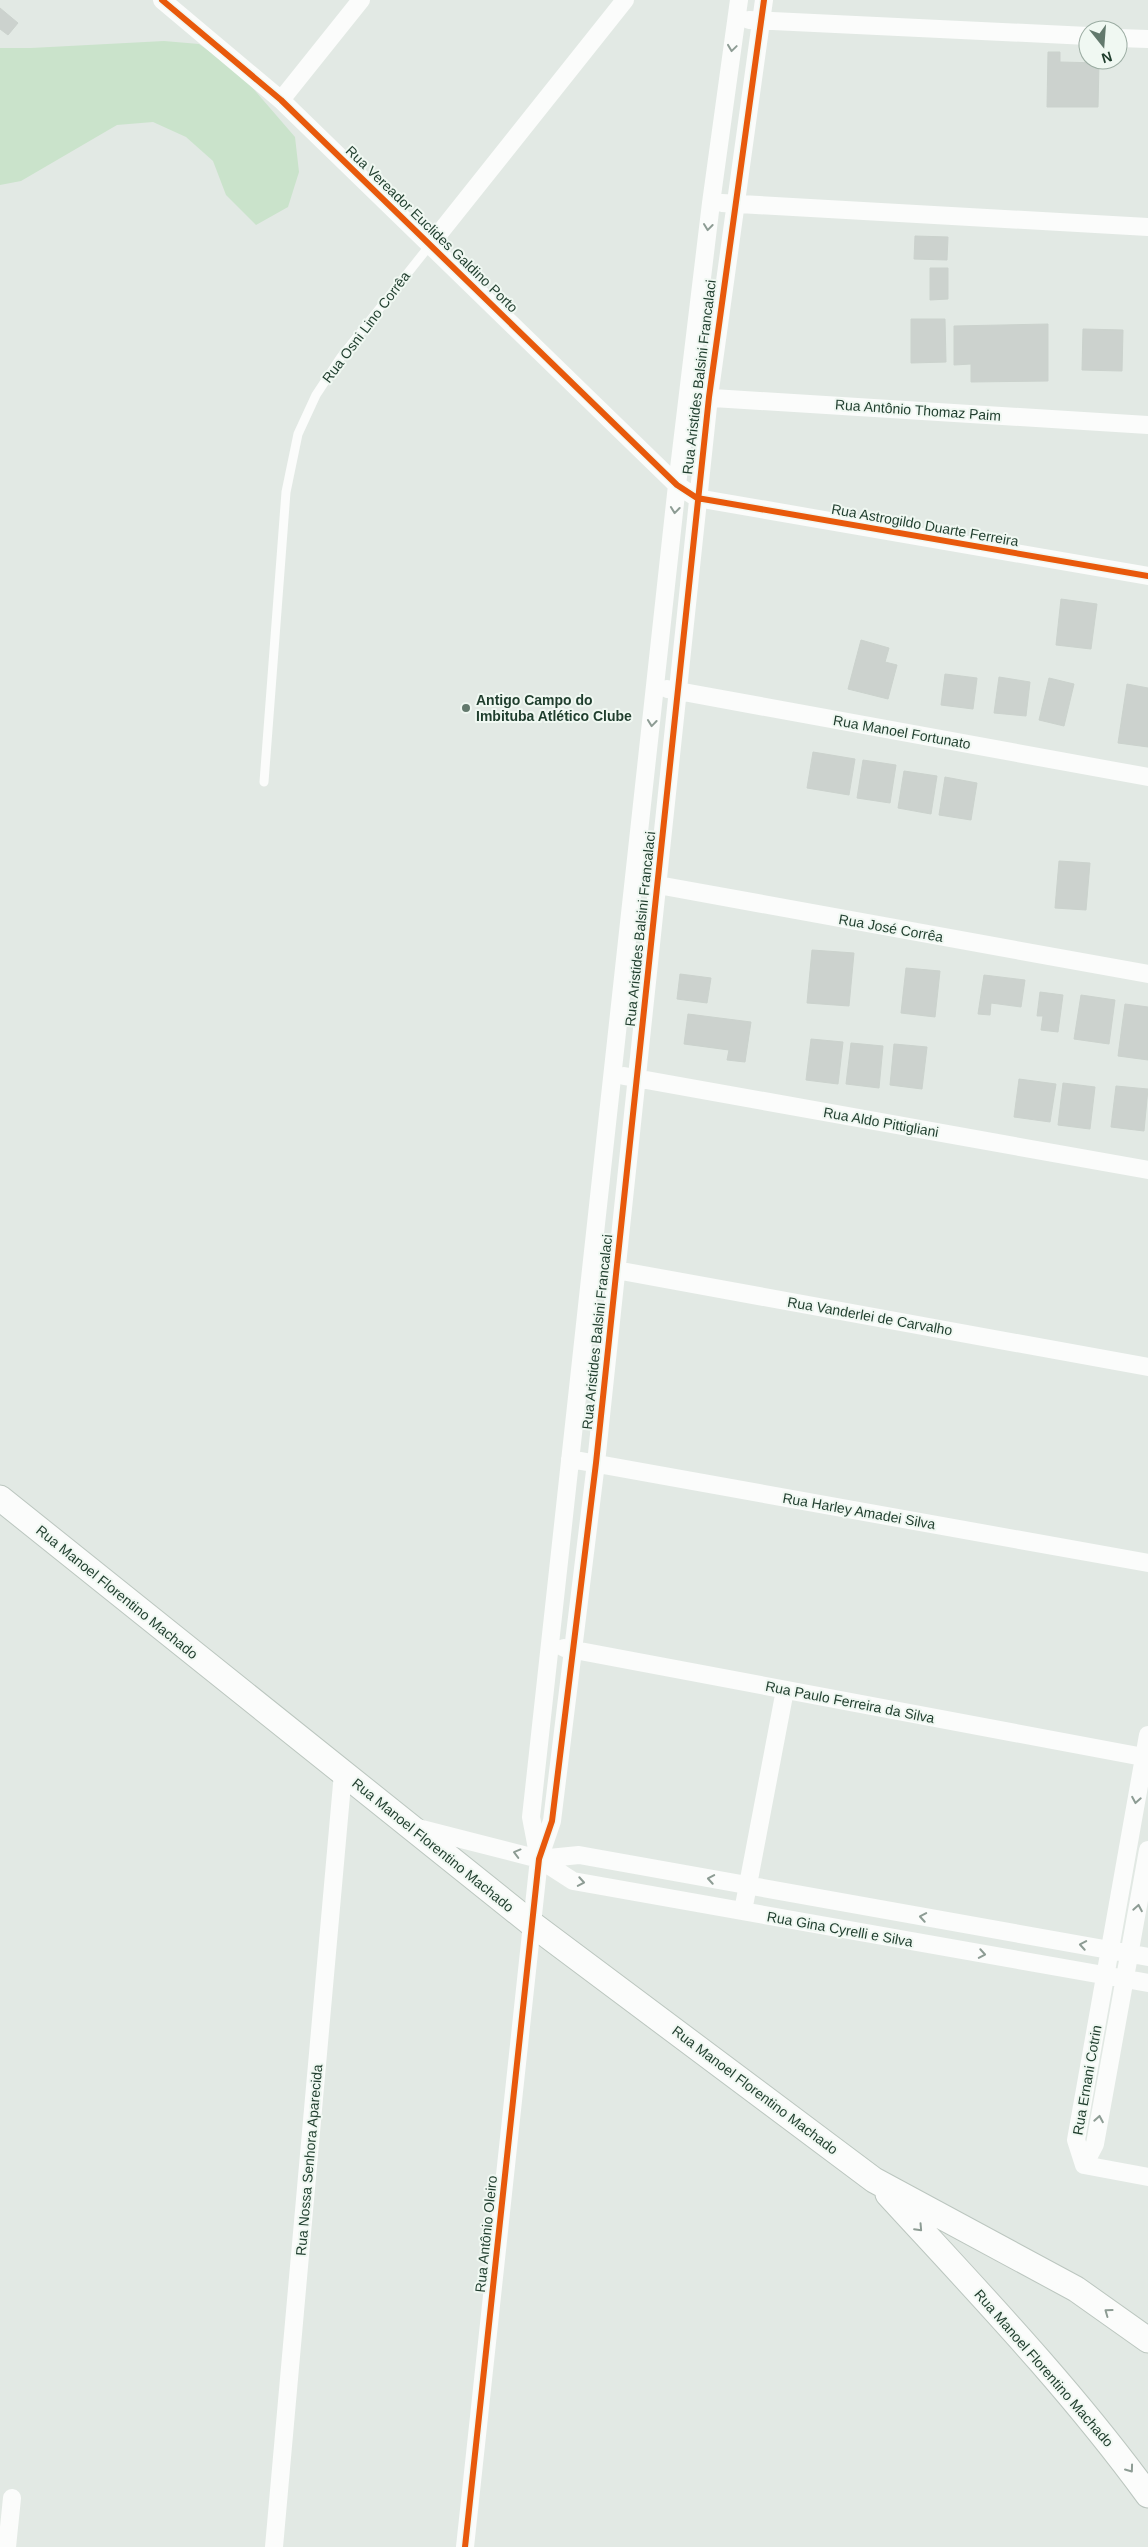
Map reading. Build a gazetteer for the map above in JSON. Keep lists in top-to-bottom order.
{
  "streets": {
    "main road": ["Rua Manoel Florentino Machado"],
    "street": [
      "Rua Vereador Euclides Galdino Porto",
      "Rua Osni Lino Corrêa",
      "Rua Aristides Balsini Francalaci",
      "Rua Antônio Thomaz Paim",
      "Rua Astrogildo Duarte Ferreira",
      "Rua Manoel Fortunato",
      "Rua José Corrêa",
      "Rua Aldo Pittigliani",
      "Rua Vanderlei de Carvalho",
      "Rua Harley Amadei Silva",
      "Rua Paulo Ferreira da Silva",
      "Rua Gina Cyrelli e Silva",
      "Rua Ernani Cotrin",
      "Rua Nossa Senhora Aparecida",
      "Rua Antônio Oleiro"
    ]
  },
  "crossings": [
    ["Rua Vereador Euclides Galdino Porto", "Rua Osni Lino Corrêa"],
    ["Rua Vereador Euclides Galdino Porto", "Rua Aristides Balsini Francalaci"],
    ["Rua Vereador Euclides Galdino Porto", "Rua Astrogildo Duarte Ferreira"],
    ["Rua Aristides Balsini Francalaci", "Rua Antônio Thomaz Paim"],
    ["Rua Aristides Balsini Francalaci", "Rua Astrogildo Duarte Ferreira"],
    ["Rua Aristides Balsini Francalaci", "Rua Manoel Fortunato"],
    ["Rua Aristides Balsini Francalaci", "Rua José Corrêa"],
    ["Rua Aristides Balsini Francalaci", "Rua Aldo Pittigliani"],
    ["Rua Aristides Balsini Francalaci", "Rua Vanderlei de Carvalho"],
    ["Rua Aristides Balsini Francalaci", "Rua Harley Amadei Silva"],
    ["Rua Aristides Balsini Francalaci", "Rua Paulo Ferreira da Silva"],
    ["Rua Aristides Balsini Francalaci", "Rua Gina Cyrelli e Silva"],
    ["Rua Aristides Balsini Francalaci", "Rua Antônio Oleiro"],
    ["Rua Manoel Florentino Machado", "Rua Gina Cyrelli e Silva"],
    ["Rua Manoel Florentino Machado", "Rua Nossa Senhora Aparecida"],
    ["Rua Manoel Florentino Machado", "Rua Antônio Oleiro"],
    ["Rua Paulo Ferreira da Silva", "Rua Ernani Cotrin"],
    ["Rua Gina Cyrelli e Silva", "Rua Ernani Cotrin"],
    ["Rua Gina Cyrelli e Silva", "Rua Antônio Oleiro"]
  ],
  "places": ["Antigo Campo do Imbituba Atlético Clube"],
  "north": "bottom"
}
